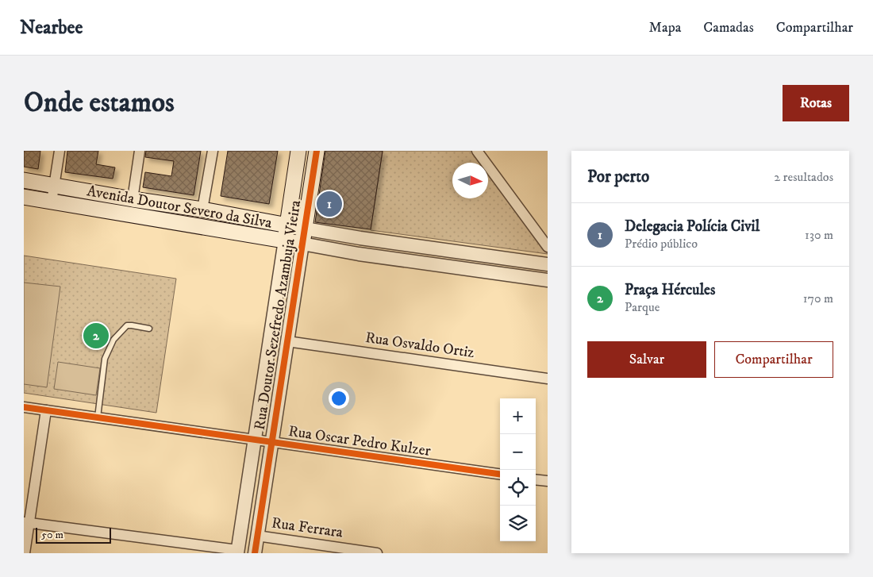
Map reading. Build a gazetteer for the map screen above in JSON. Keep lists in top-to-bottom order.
{
  "streets": {
    "main road": ["Avenida Doutor Severo da Silva", "Rua Doutor Sezefredo Azambuja Vieira"],
    "street": ["Rua Osvaldo Ortiz", "Rua Oscar Pedro Kulzer", "Rua Ferrara"]
  },
  "crossings": [
    ["Avenida Doutor Severo da Silva", "Rua Doutor Sezefredo Azambuja Vieira"],
    ["Rua Doutor Sezefredo Azambuja Vieira", "Rua Osvaldo Ortiz"],
    ["Rua Doutor Sezefredo Azambuja Vieira", "Rua Oscar Pedro Kulzer"],
    ["Rua Doutor Sezefredo Azambuja Vieira", "Rua Ferrara"]
  ],
  "scale_bar": "50 m",
  "north": "right",
  "page": {
    "header": "Nearbee",
    "nav": ["Mapa", "Camadas", "Compartilhar"],
    "buttons": [
      "Rotas",
      ["Salvar", "Compartilhar"]
    ],
    "title": "Onde estamos",
    "heading": ["Por perto", "2 resultados"],
    "pins": ["1", "2"],
    "list": [
      {
        "mark": "1",
        "name": "Delegacia Polícia Civil",
        "note": "Prédio público",
        "value": "130 m"
      },
      {
        "mark": "2",
        "name": "Praça Hércules",
        "note": "Parque",
        "value": "170 m"
      }
    ],
    "map_buttons": ["+", "−"],
    "scale": "50 m"
  }
}
